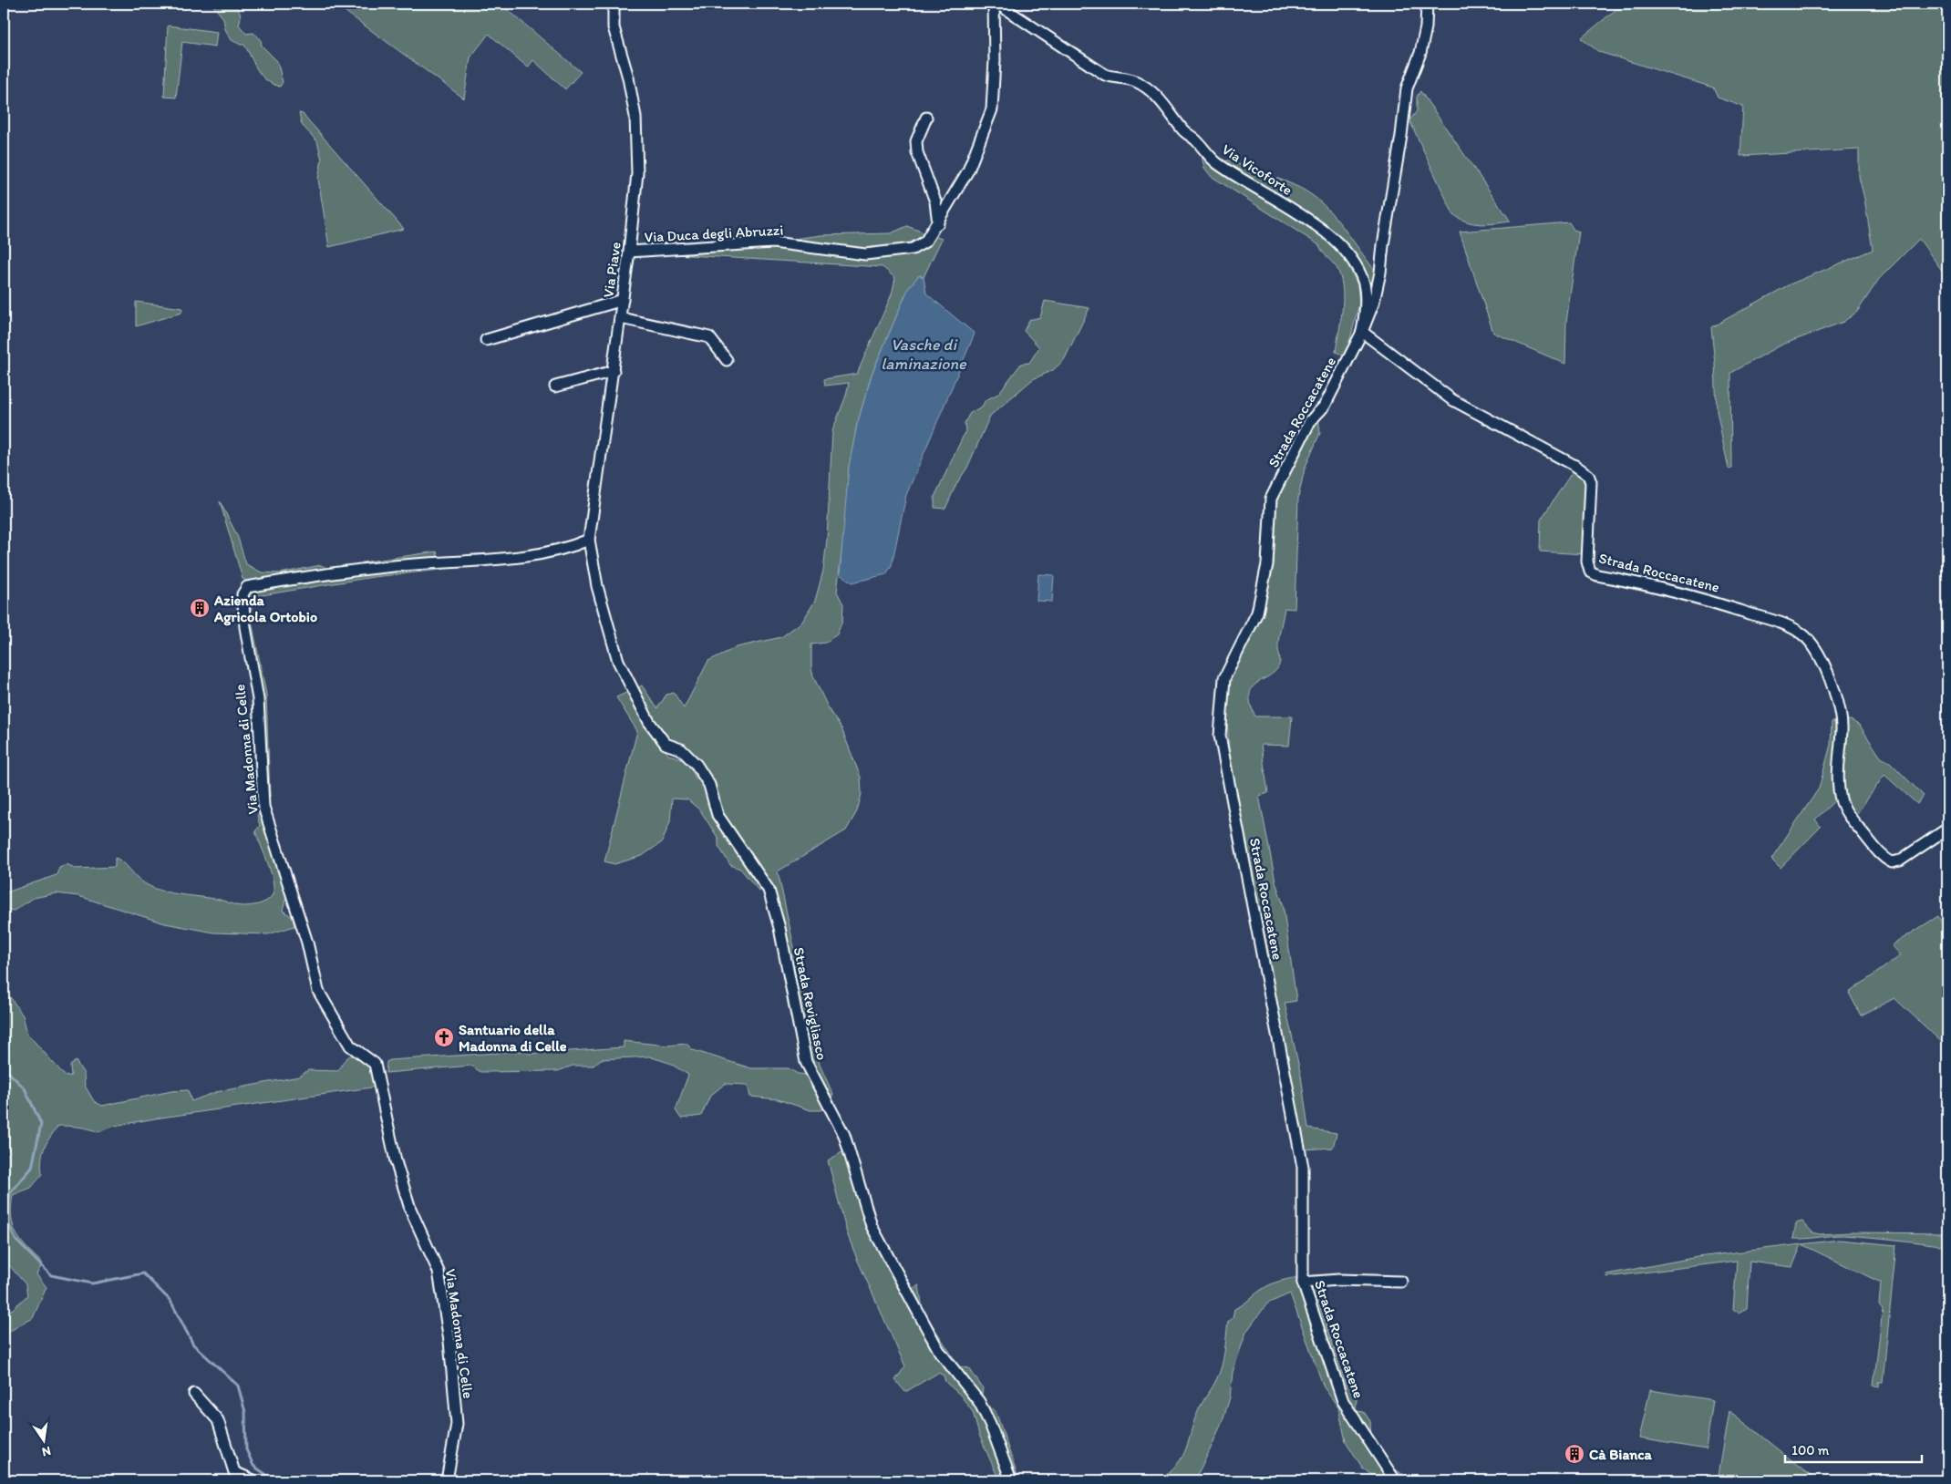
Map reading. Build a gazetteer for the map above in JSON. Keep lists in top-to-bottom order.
{
  "streets": {
    "street": [
      "Via Vicoforte",
      "Via Duca degli Abruzzi",
      "Via Piave",
      "Strada Roccacatene",
      "Via Madonna di Celle",
      "Strada Revigliasco"
    ]
  },
  "crossings": [
    ["Via Vicoforte", "Via Duca degli Abruzzi"],
    ["Via Vicoforte", "Strada Roccacatene"],
    ["Via Duca degli Abruzzi", "Via Piave"],
    ["Via Piave", "Via Madonna di Celle"],
    ["Via Piave", "Strada Revigliasco"],
    ["Via Madonna di Celle", "Strada Revigliasco"]
  ],
  "water": ["Vasche di laminazione"],
  "places": {
    "building": ["Azienda Agricola Ortobio", "Cà Bianca"],
    "church": ["Santuario della Madonna di Celle"]
  },
  "scale_bar": "100 m",
  "north": "bottom"
}
